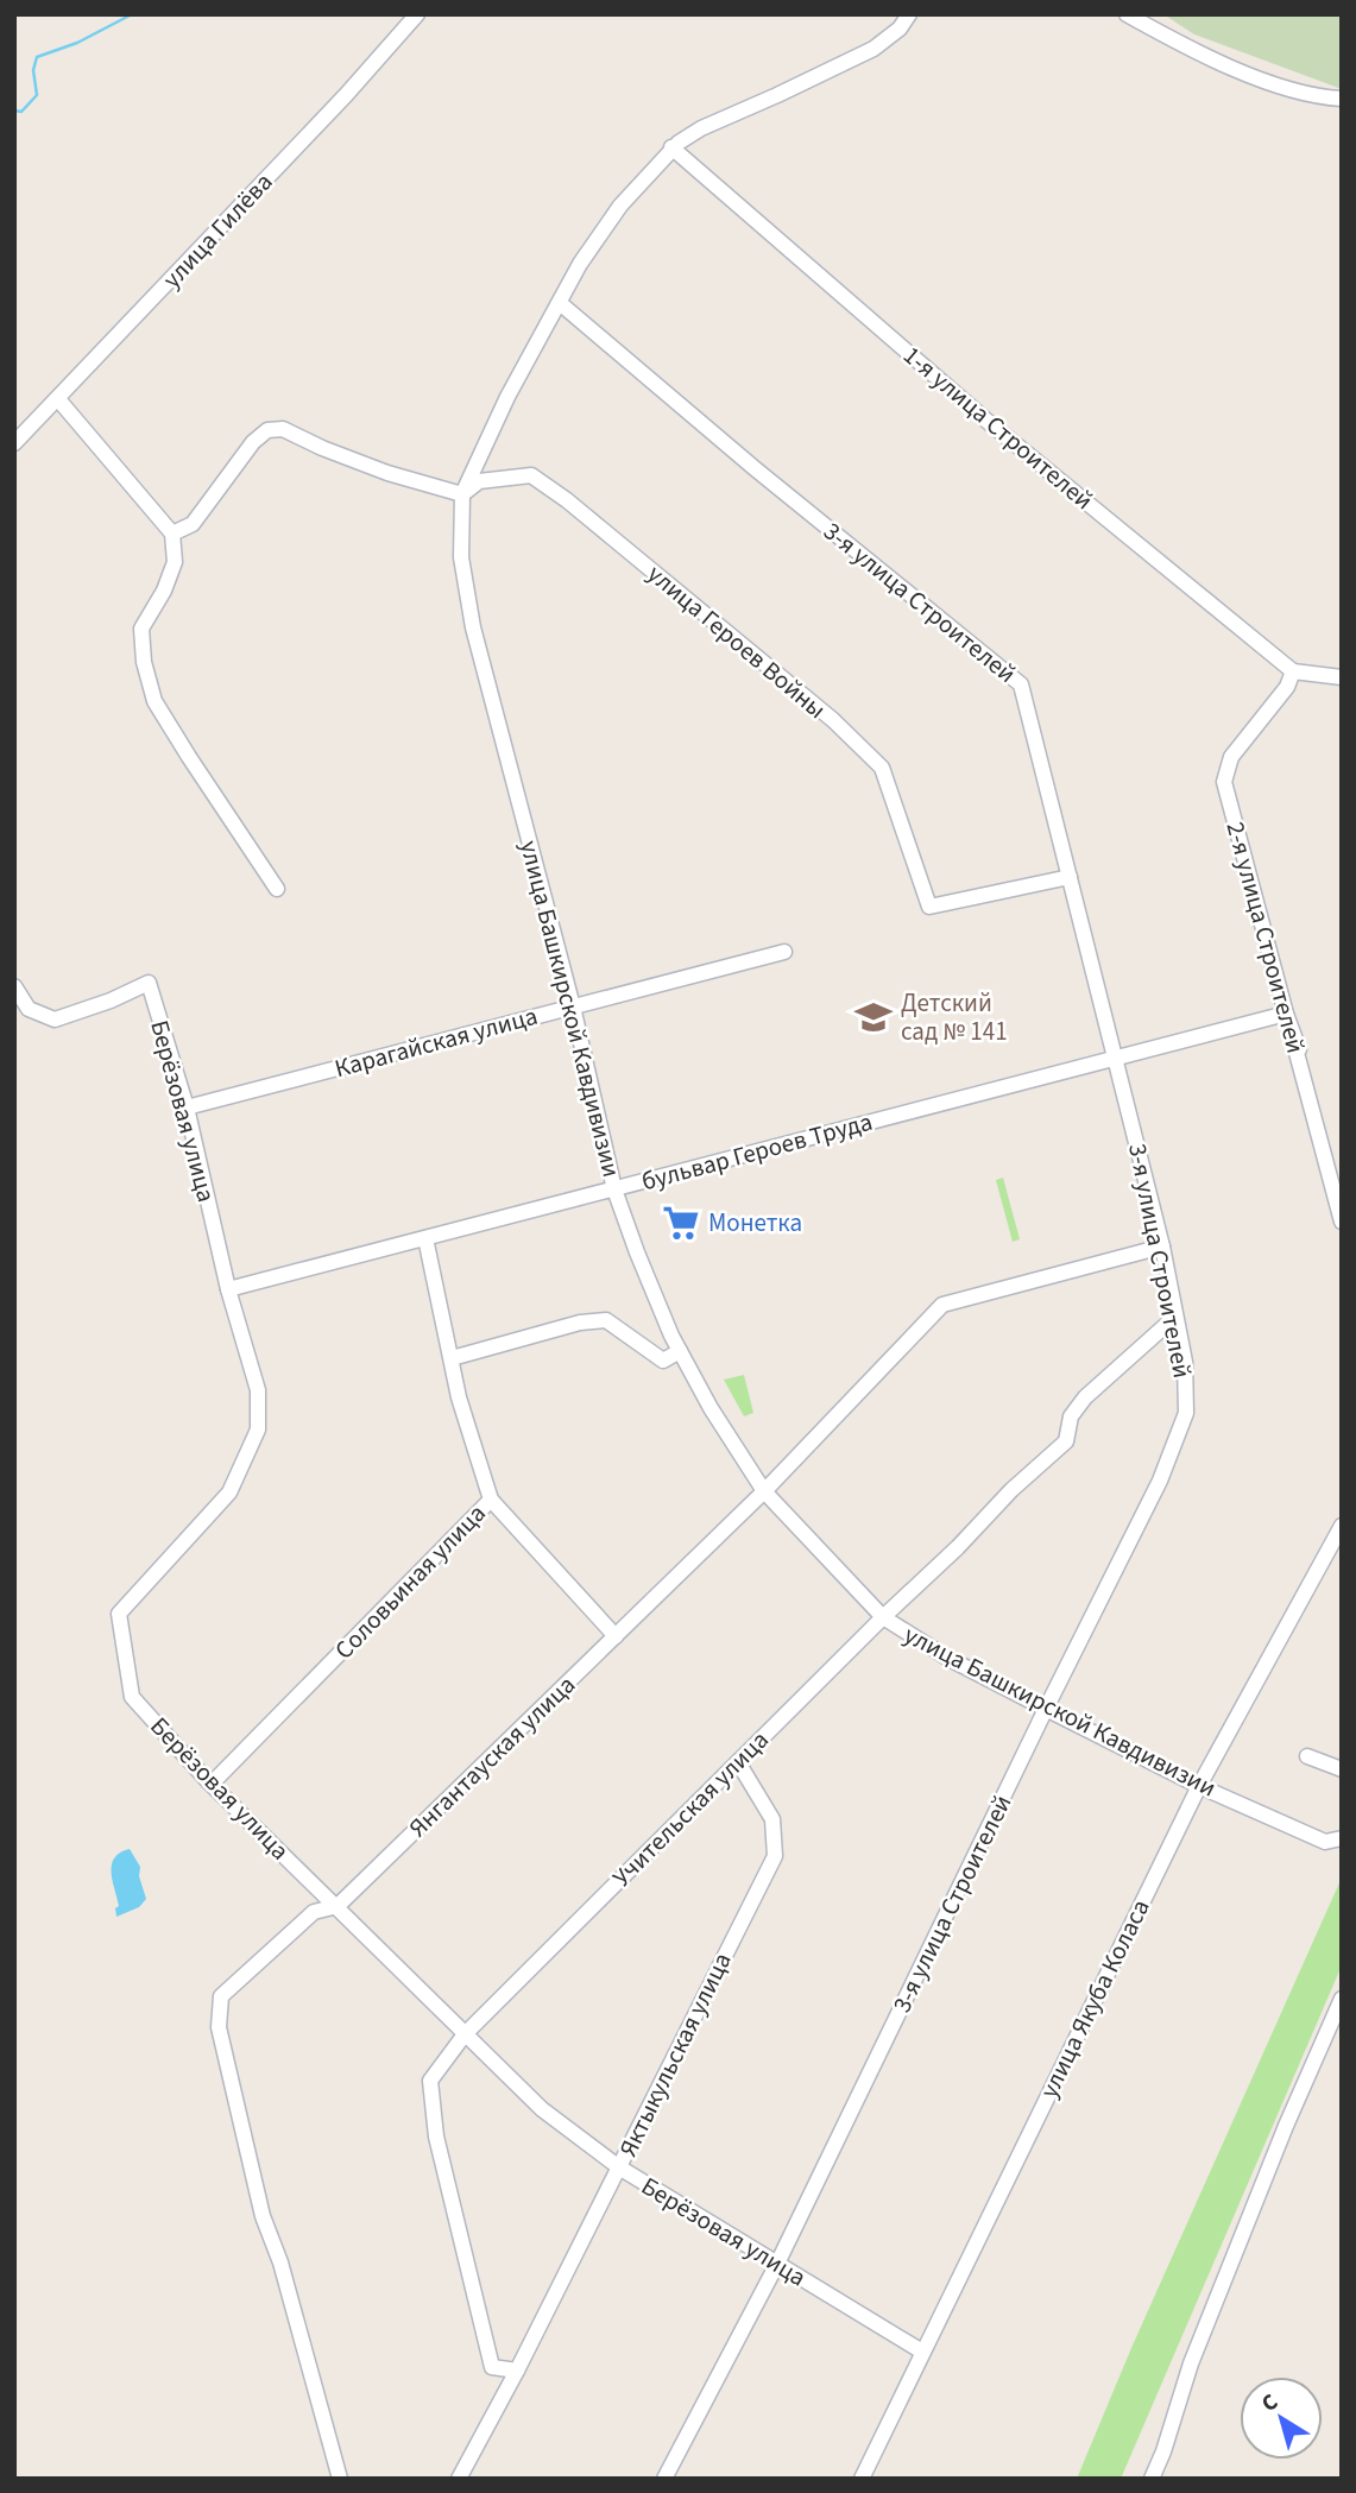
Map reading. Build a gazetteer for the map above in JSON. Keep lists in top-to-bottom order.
{
  "streets": {
    "street": [
      "улица Гилёва",
      "1-я улица Строителей",
      "3-я улица Строителей",
      "улица Героев Войны",
      "2-я улица Строителей",
      "улица Башкирской Кавдивизии",
      "Карагайская улица",
      "Берёзовая улица",
      "бульвар Героев Труда",
      "Соловьиная улица",
      "Янгантауская улица",
      "Учительская улица",
      "улица Якуба Коласа",
      "Яктыкульская улица"
    ]
  },
  "crossings": [
    ["1-я улица Строителей", "2-я улица Строителей"],
    ["1-я улица Строителей", "улица Башкирской Кавдивизии"],
    ["3-я улица Строителей", "улица Героев Войны"],
    ["3-я улица Строителей", "улица Башкирской Кавдивизии"],
    ["3-я улица Строителей", "Берёзовая улица"],
    ["3-я улица Строителей", "бульвар Героев Труда"],
    ["3-я улица Строителей", "Янгантауская улица"],
    ["3-я улица Строителей", "Учительская улица"],
    ["улица Героев Войны", "улица Башкирской Кавдивизии"],
    ["2-я улица Строителей", "бульвар Героев Труда"],
    ["улица Башкирской Кавдивизии", "Карагайская улица"],
    ["улица Башкирской Кавдивизии", "бульвар Героев Труда"],
    ["улица Башкирской Кавдивизии", "Янгантауская улица"],
    ["улица Башкирской Кавдивизии", "Учительская улица"],
    ["улица Башкирской Кавдивизии", "улица Якуба Коласа"],
    ["Карагайская улица", "Берёзовая улица"],
    ["Берёзовая улица", "бульвар Героев Труда"],
    ["Берёзовая улица", "Соловьиная улица"],
    ["Берёзовая улица", "Янгантауская улица"],
    ["Берёзовая улица", "Учительская улица"],
    ["Берёзовая улица", "улица Якуба Коласа"],
    ["Берёзовая улица", "Яктыкульская улица"],
    ["бульвар Героев Труда", "Соловьиная улица"],
    ["Учительская улица", "Яктыкульская улица"]
  ],
  "places": {
    "school or university": ["Детский сад № 141"],
    "supermarket": ["Монетка"]
  },
  "north": "top left"
}
